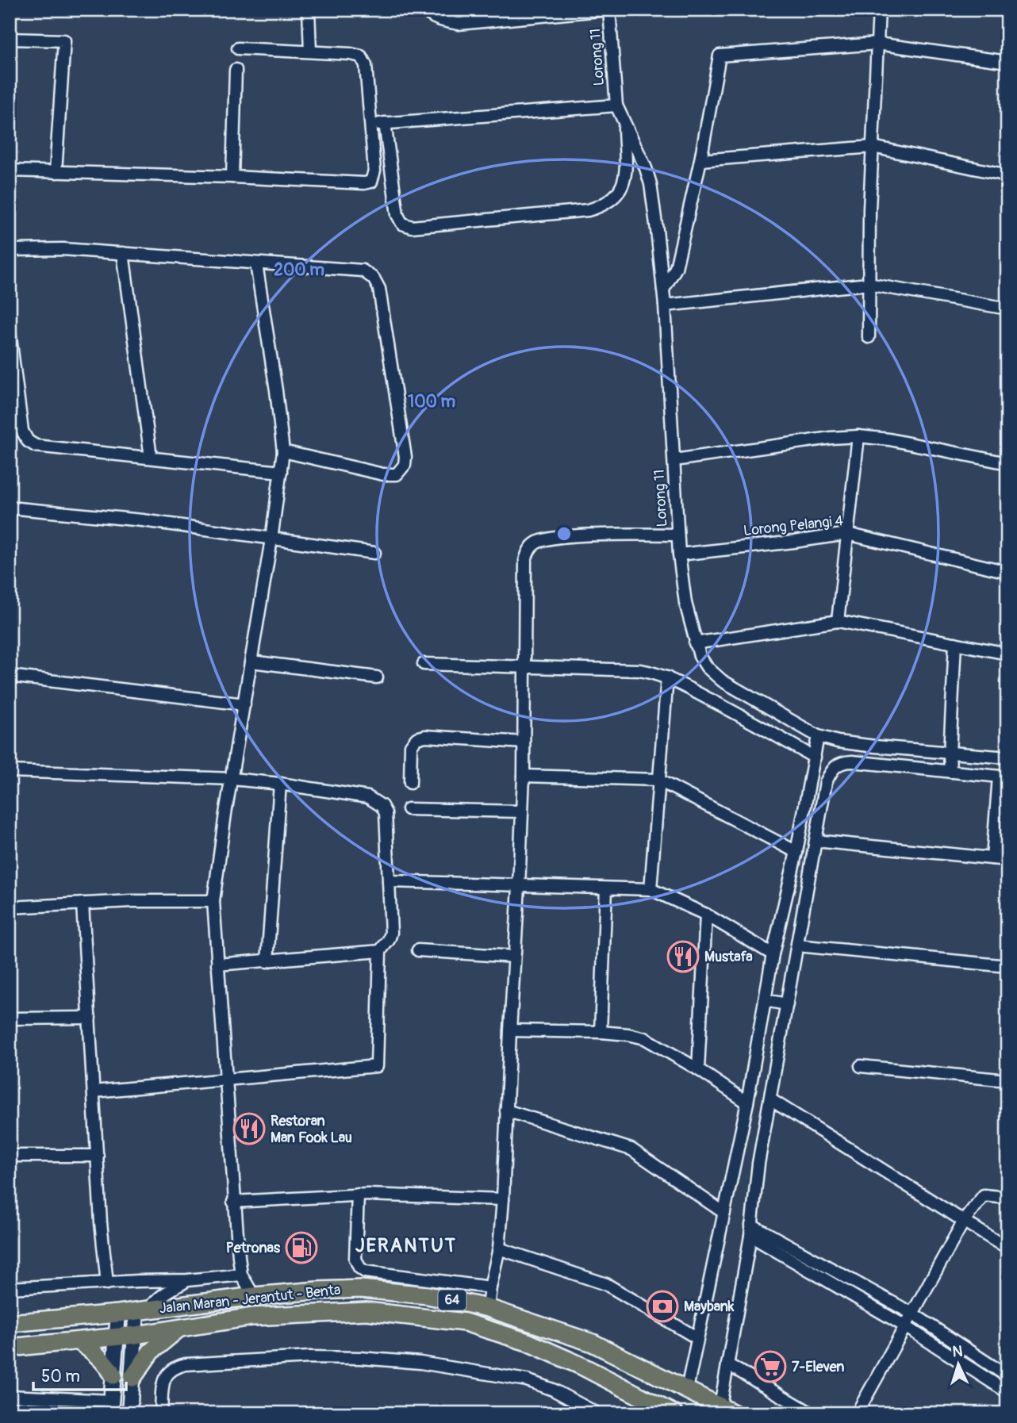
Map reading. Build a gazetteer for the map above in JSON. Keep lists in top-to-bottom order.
{
  "streets": {
    "main road": ["Jalan Maran - Jerantut - Benta", "64"],
    "street": ["Lorong 11", "Lorong Pelangi 4"]
  },
  "crossings": [
    ["Lorong 11", "Lorong Pelangi 4"]
  ],
  "districts": ["JERANTUT"],
  "places": {
    "restaurant": ["Mustafa", "Restoran Man Fook Lau"],
    "fuel station": ["Petronas"],
    "bank": ["Maybank"],
    "supermarket": ["7-Eleven"]
  },
  "scale_bar": "50 m",
  "north": "top",
  "rings": ["200 m", "100 m"]
}
